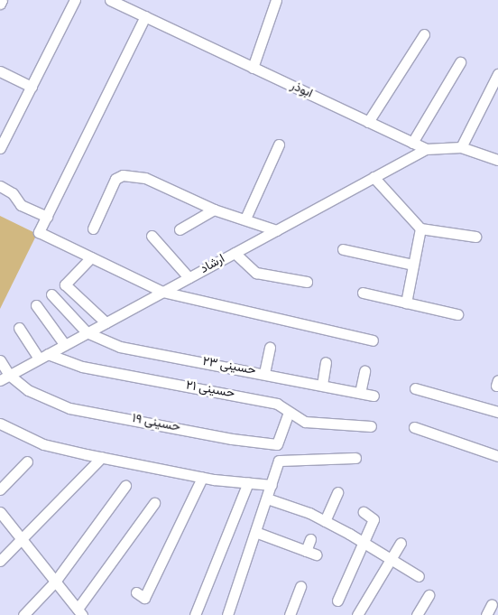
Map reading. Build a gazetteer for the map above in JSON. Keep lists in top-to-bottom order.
{
  "streets": {
    "street": [
      "ابوذر",
      "ارشاد",
      "حسینی ۲۳",
      "حسینی ۲۱",
      "حسینی ۱۹"
    ]
  },
  "crossings": [
    ["ابوذر", "ارشاد"],
    ["ارشاد", "حسینی ۲۳"],
    ["ارشاد", "حسینی ۲۱"],
    ["ارشاد", "حسینی ۱۹"],
    ["حسینی ۲۱", "حسینی ۱۹"]
  ]
}
